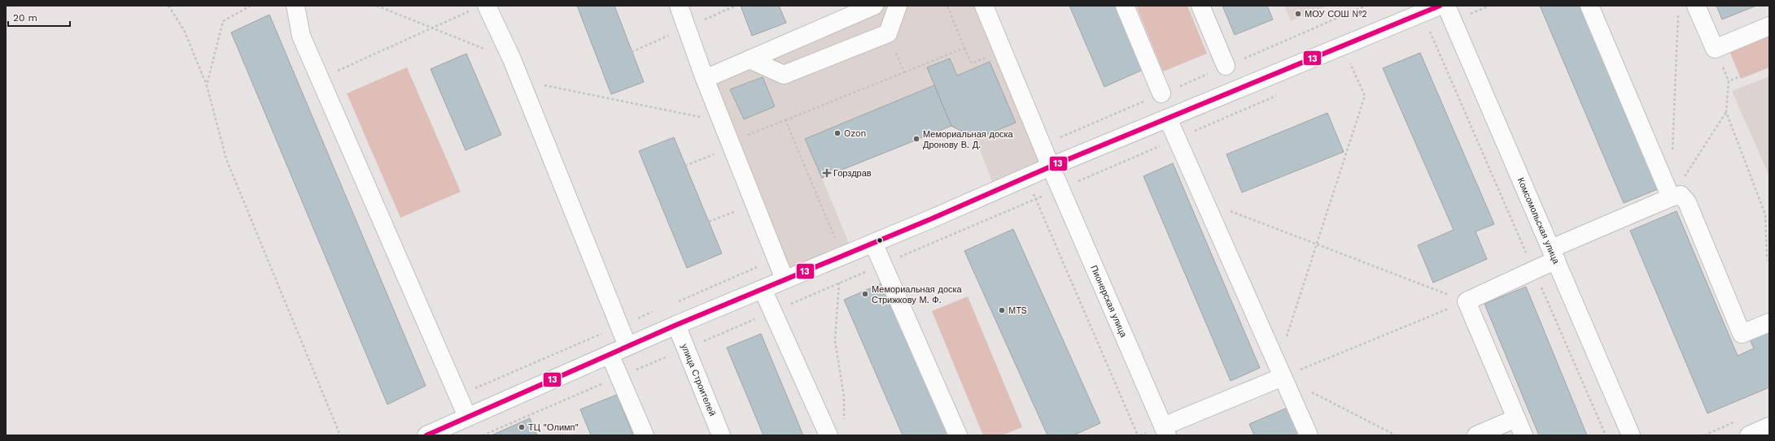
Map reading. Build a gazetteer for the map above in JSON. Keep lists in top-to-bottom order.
{
  "streets": {
    "street": ["Комсомольская улица", "Пионерская улица", "улица Строителей"]
  },
  "places": {
    "other": [
      "МОУ СОШ №2",
      "Ozon",
      "Мемориальная доска Дронову В. Д.",
      "Мемориальная доска Стрижкову М. Ф.",
      "MTS",
      "ТЦ \"Олимп\""
    ],
    "health": ["Горздрав"]
  },
  "lines": ["transit line 13"],
  "scale_bar": "20 m"
}
